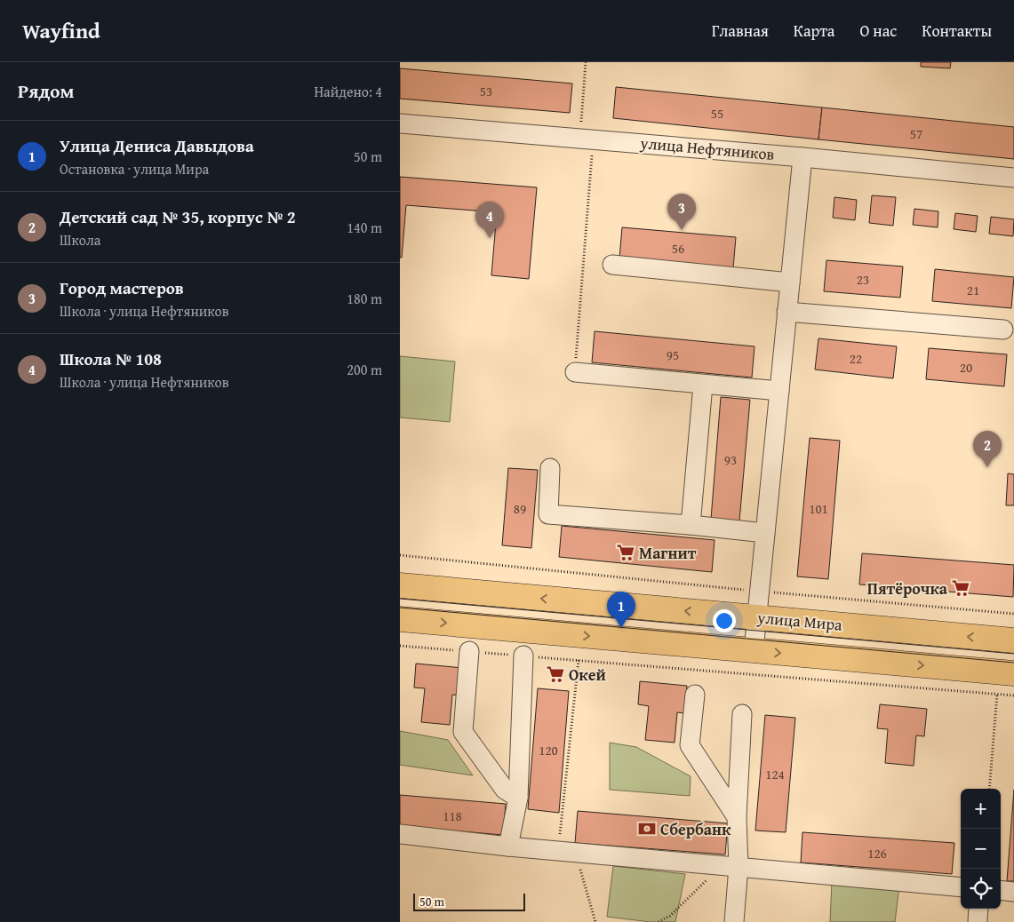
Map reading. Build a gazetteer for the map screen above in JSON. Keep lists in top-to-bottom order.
{
  "streets": {
    "main road": ["улица Мира"],
    "street": ["улица Нефтяников"]
  },
  "places": {
    "supermarket": ["Магнит", "Пятёрочка", "Окей"],
    "bank": ["Сбербанк"]
  },
  "house_numbers": [
    "53",
    "55",
    "57",
    "56",
    "23",
    "21",
    "95",
    "22",
    "20",
    "93",
    "89",
    "101",
    "120",
    "124",
    "118",
    "126"
  ],
  "scale_bar": "50 m",
  "page": {
    "header": "Wayfind",
    "nav": [
      "Главная",
      "Карта",
      "О нас",
      "Контакты"
    ],
    "heading": ["Рядом", "Найдено: 4"],
    "list": [
      {
        "mark": "1",
        "name": "Улица Дениса Давыдова",
        "note": "Остановка · улица Мира",
        "value": "50 m"
      },
      {
        "mark": "2",
        "name": "Детский сад № 35, корпус № 2",
        "note": "Школа",
        "value": "140 m"
      },
      {
        "mark": "3",
        "name": "Город мастеров",
        "note": "Школа · улица Нефтяников",
        "value": "180 m"
      },
      {
        "mark": "4",
        "name": "Школа № 108",
        "note": "Школа · улица Нефтяников",
        "value": "200 m"
      }
    ],
    "pins": [
      "3",
      "4",
      "2",
      "1"
    ],
    "map_buttons": ["+", "−"],
    "scale": "50 m"
  }
}
